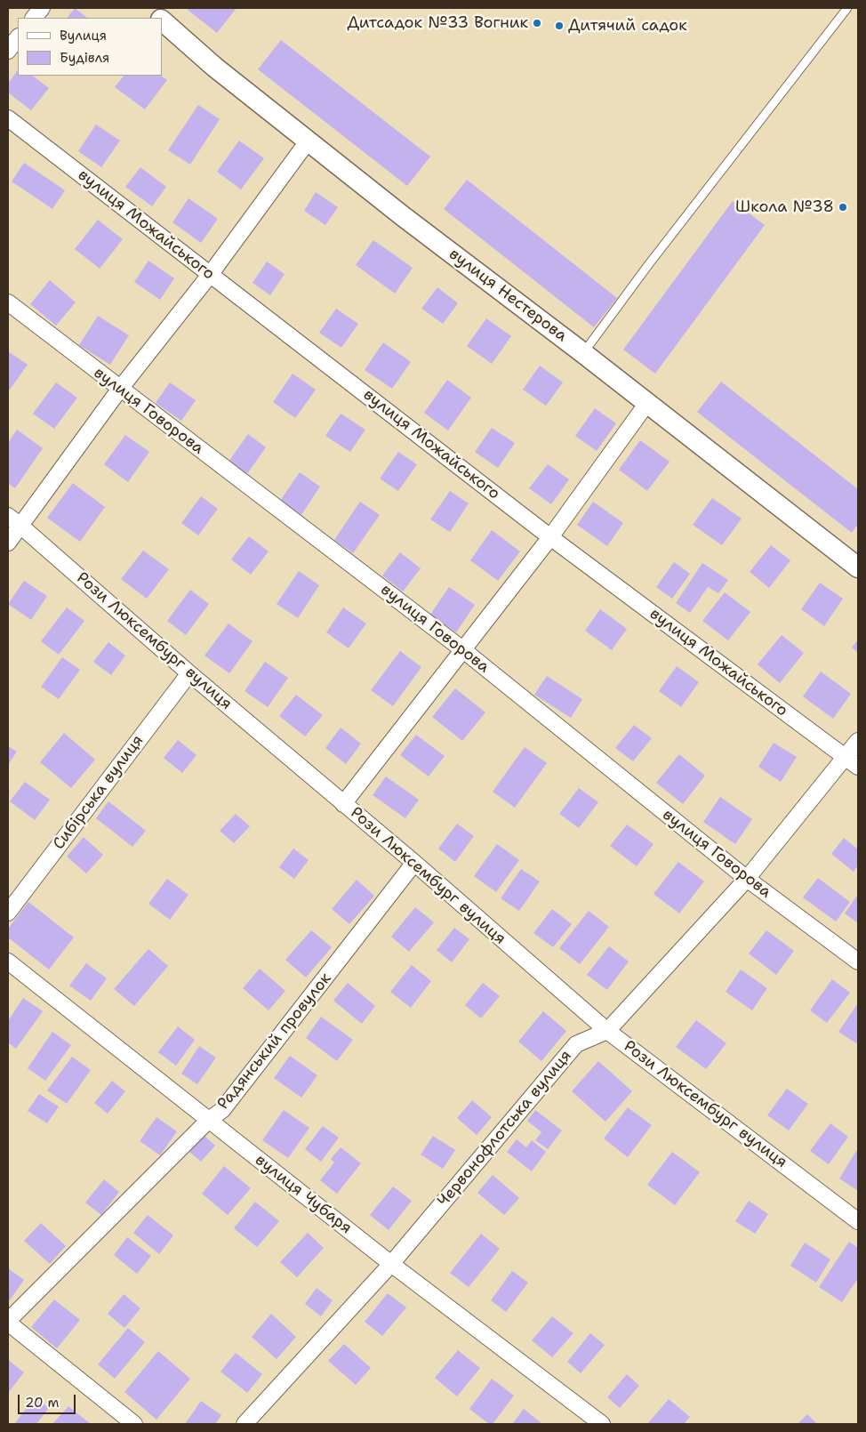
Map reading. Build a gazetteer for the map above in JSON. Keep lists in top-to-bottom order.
{
  "streets": {
    "street": [
      "вулиця Можайського",
      "вулиця Нестерова",
      "вулиця Говорова",
      "Рози Люксембург вулиця",
      "Сибірська вулиця",
      "Радянський провулок",
      "Червонофлотська вулиця",
      "вулиця Чубаря"
    ]
  },
  "crossings": [
    ["вулиця Можайського", "Червонофлотська вулиця"],
    ["вулиця Говорова", "Червонофлотська вулиця"],
    ["Рози Люксембург вулиця", "Сибірська вулиця"],
    ["Рози Люксембург вулиця", "Радянський провулок"],
    ["Рози Люксембург вулиця", "Червонофлотська вулиця"],
    ["Радянський провулок", "вулиця Чубаря"],
    ["Червонофлотська вулиця", "вулиця Чубаря"]
  ],
  "places": ["Дитсадок №33 Вогник", "Дитячий садок", "Школа №38"],
  "legend": ["Вулиця", "Будівля"],
  "scale_bar": "20 m"
}
